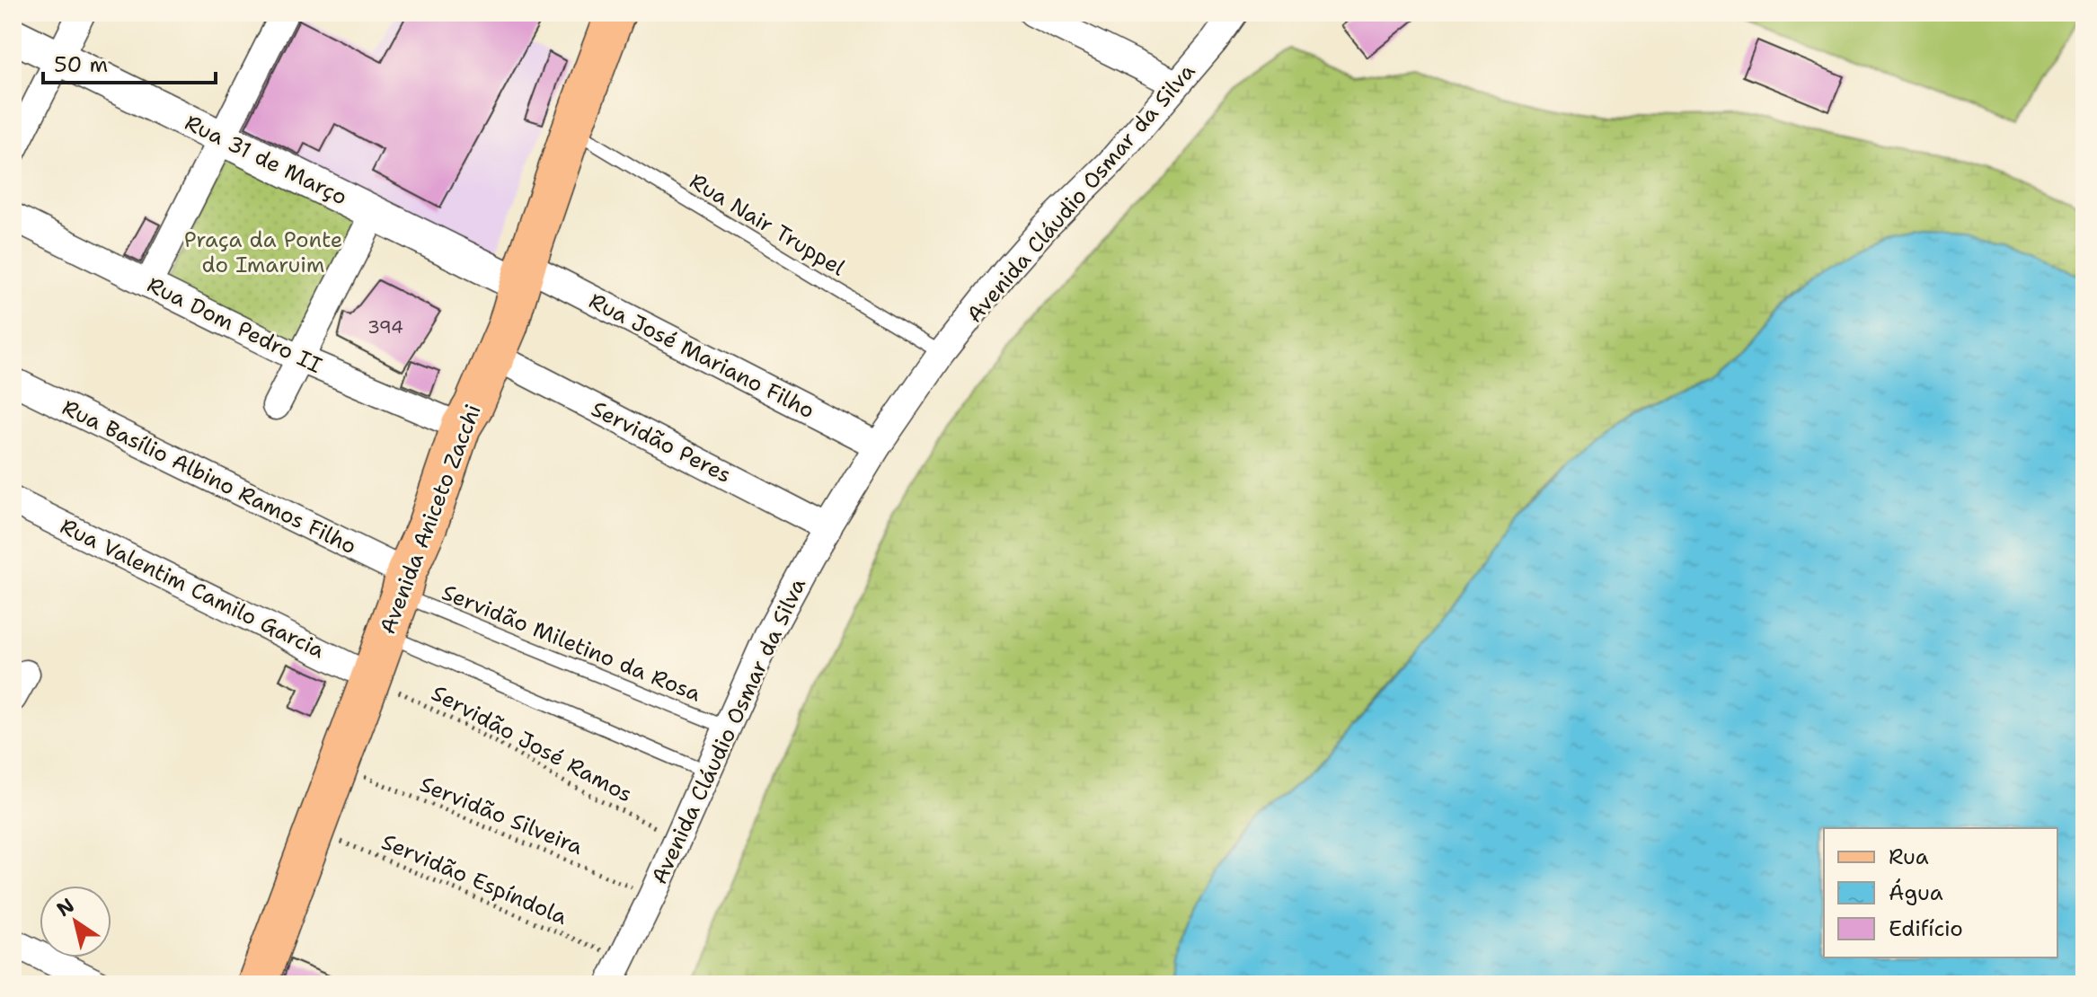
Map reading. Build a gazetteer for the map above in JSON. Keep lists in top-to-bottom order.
{
  "streets": {
    "main road": ["Avenida Aniceto Zacchi"],
    "street": [
      "Rua 31 de Março",
      "Avenida Cláudio Osmar da Silva",
      "Rua Dom Pedro II",
      "Rua José Mariano Filho",
      "Servidão Peres",
      "Rua Basílio Albino Ramos Filho",
      "Rua Valentim Camilo Garcia"
    ],
    "lane": ["Rua Nair Truppel", "Servidão Miletino da Rosa"],
    "path": ["Servidão José Ramos", "Servidão Silveira", "Servidão Espíndola"]
  },
  "crossings": [
    ["Rua 31 de Março", "Rua José Mariano Filho"],
    ["Rua 31 de Março", "Avenida Aniceto Zacchi"],
    ["Avenida Cláudio Osmar da Silva", "Rua Nair Truppel"],
    ["Avenida Cláudio Osmar da Silva", "Rua José Mariano Filho"],
    ["Avenida Cláudio Osmar da Silva", "Servidão Peres"],
    ["Avenida Cláudio Osmar da Silva", "Servidão Miletino da Rosa"],
    ["Avenida Cláudio Osmar da Silva", "Servidão José Ramos"],
    ["Avenida Cláudio Osmar da Silva", "Servidão Silveira"],
    ["Avenida Cláudio Osmar da Silva", "Servidão Espíndola"],
    ["Rua Nair Truppel", "Avenida Aniceto Zacchi"],
    ["Rua Dom Pedro II", "Avenida Aniceto Zacchi"],
    ["Rua José Mariano Filho", "Avenida Aniceto Zacchi"],
    ["Servidão Peres", "Avenida Aniceto Zacchi"],
    ["Rua Basílio Albino Ramos Filho", "Avenida Aniceto Zacchi"],
    ["Rua Basílio Albino Ramos Filho", "Servidão Miletino da Rosa"],
    ["Avenida Aniceto Zacchi", "Rua Valentim Camilo Garcia"],
    ["Avenida Aniceto Zacchi", "Servidão Miletino da Rosa"],
    ["Avenida Aniceto Zacchi", "Servidão José Ramos"],
    ["Avenida Aniceto Zacchi", "Servidão Silveira"],
    ["Avenida Aniceto Zacchi", "Servidão Espíndola"],
    ["Rua Valentim Camilo Garcia", "Servidão José Ramos"]
  ],
  "parks": ["Praça da Ponte do Imaruim"],
  "house_numbers": ["394"],
  "legend": ["Rua", "Água", "Edifício"],
  "scale_bar": "50 m",
  "north": "top left"
}
